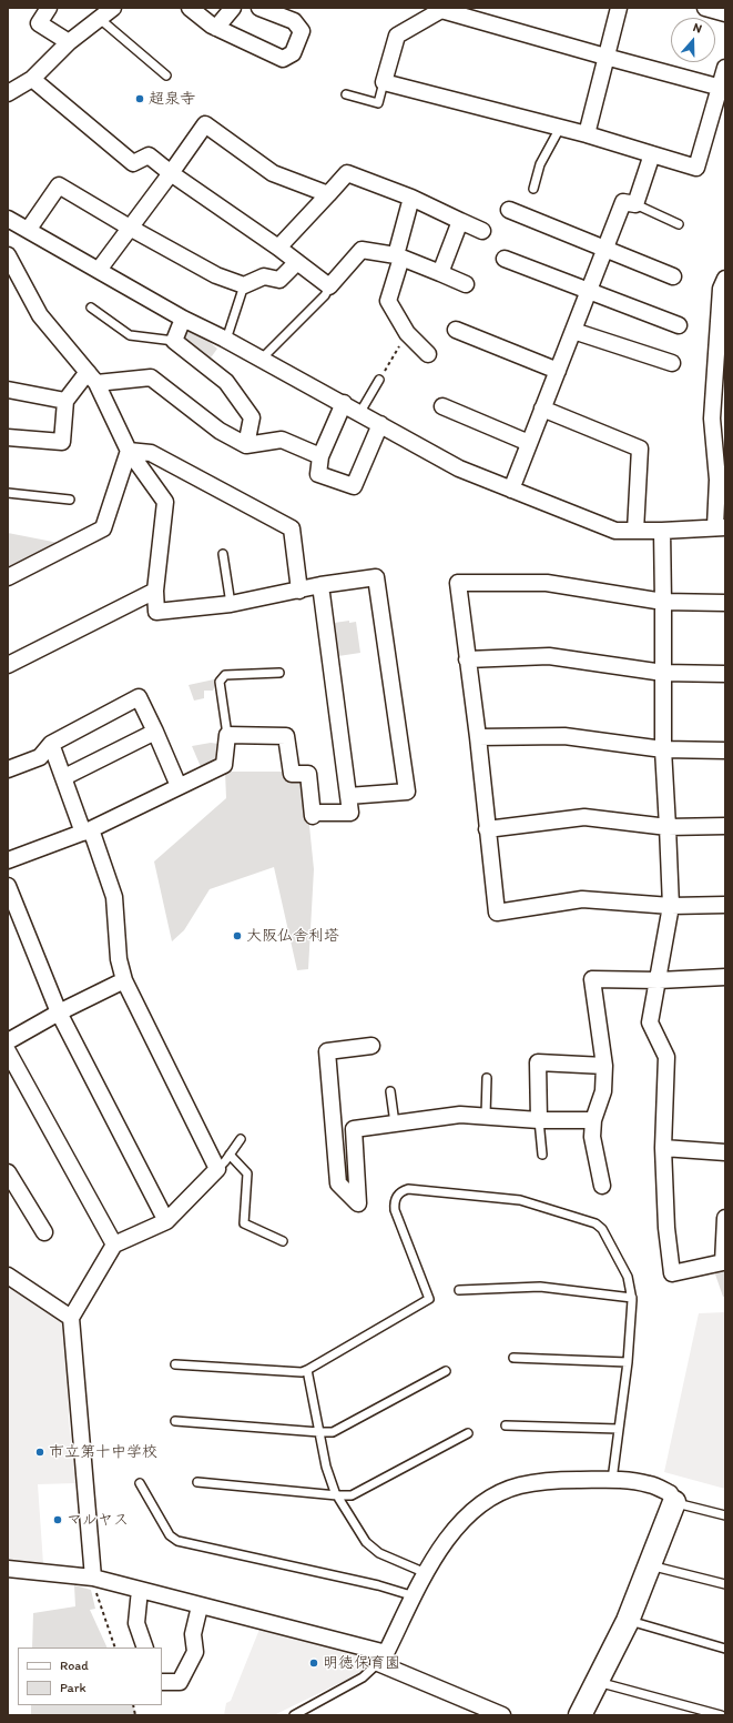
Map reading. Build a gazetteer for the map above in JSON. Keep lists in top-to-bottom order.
{
  "places": [
    "超泉寺",
    "大阪仏舎利塔",
    "市立第十中学校",
    "マルヤス",
    "明徳保育園"
  ],
  "legend": ["Road", "Park"],
  "north": "top"
}
